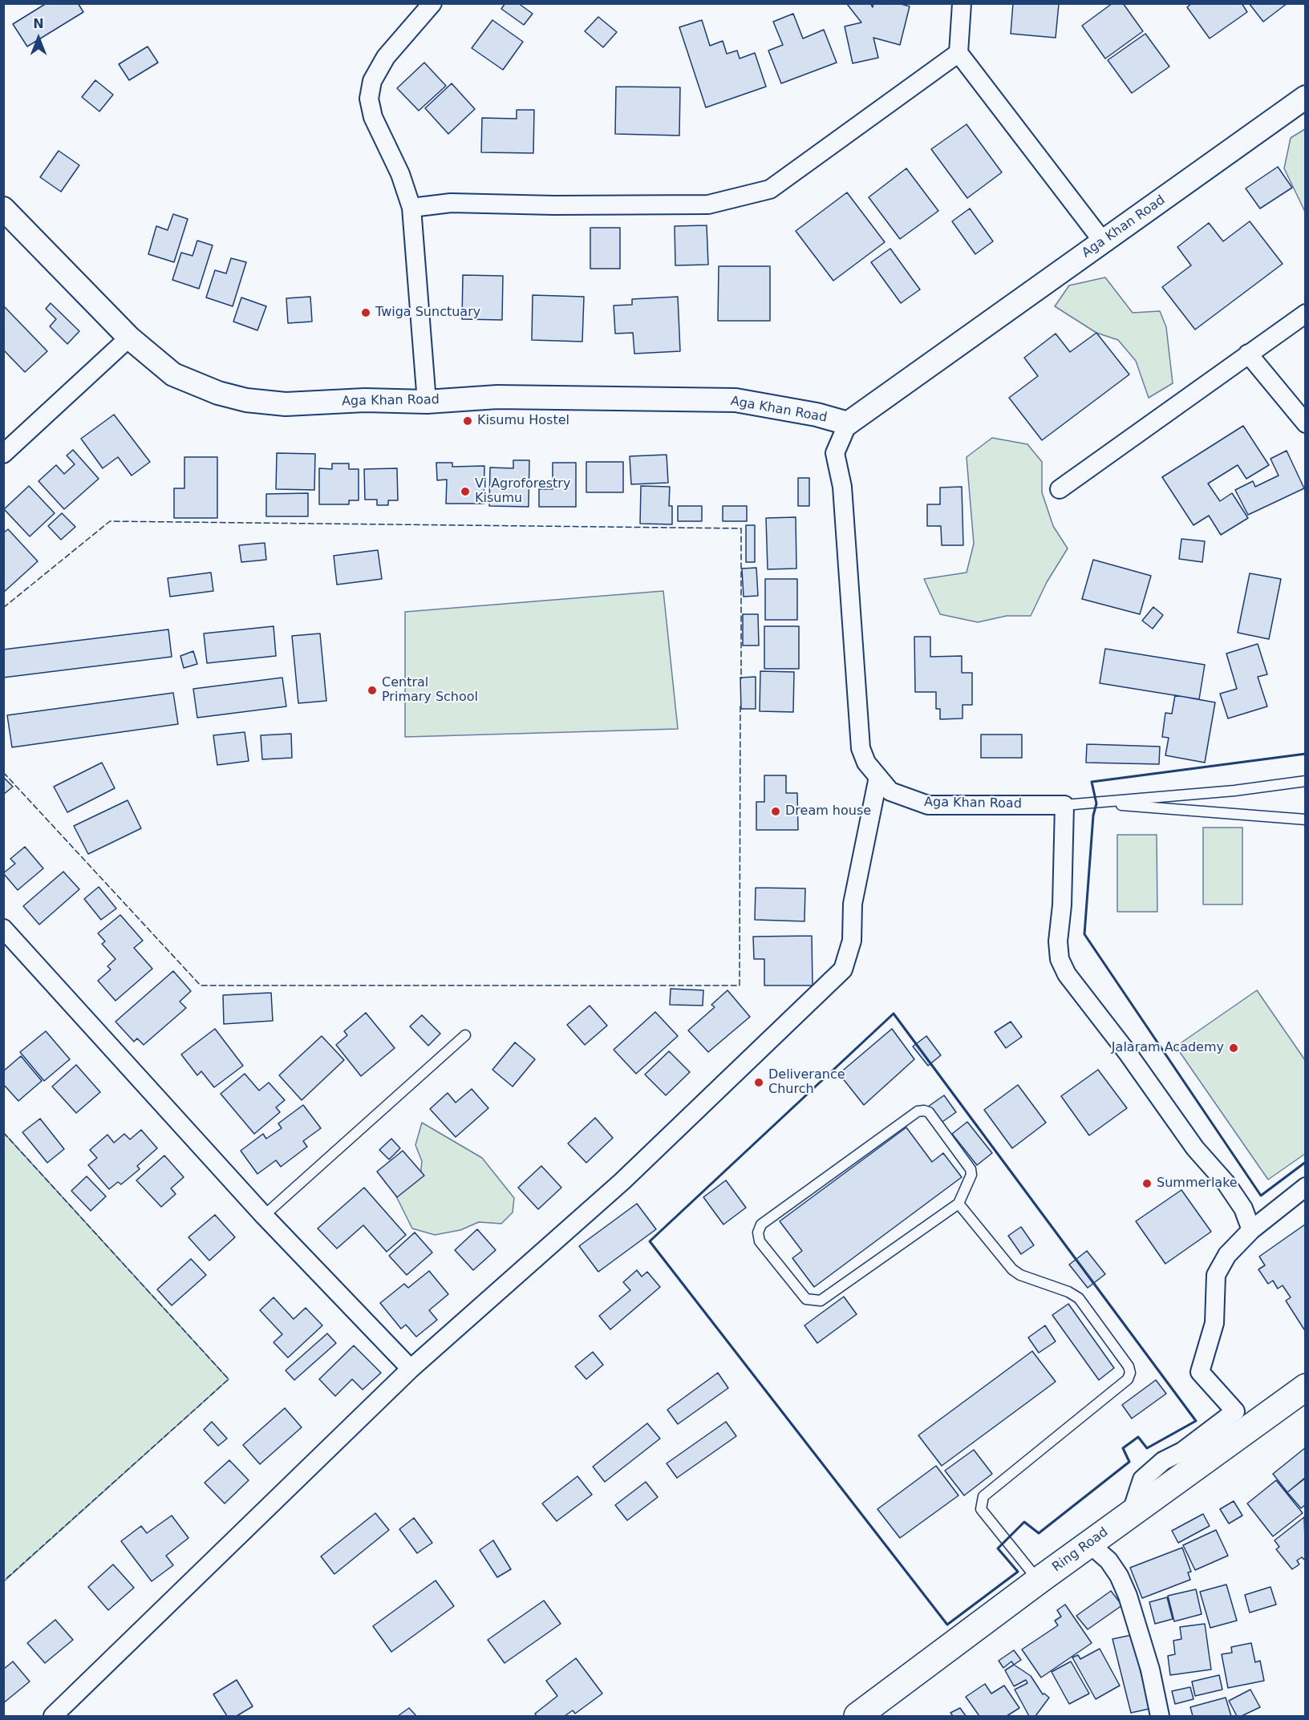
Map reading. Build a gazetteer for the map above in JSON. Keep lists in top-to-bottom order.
{
  "streets": {
    "main road": ["Ring Road"],
    "street": ["Aga Khan Road"]
  },
  "places": [
    "Twiga Sunctuary",
    "Kisumu Hostel",
    "Vi Agroforestry Kisumu",
    "Central Primary School",
    "Dream house",
    "Jalaram Academy",
    "Deliverance Church",
    "Summerlake"
  ],
  "north": "top"
}
